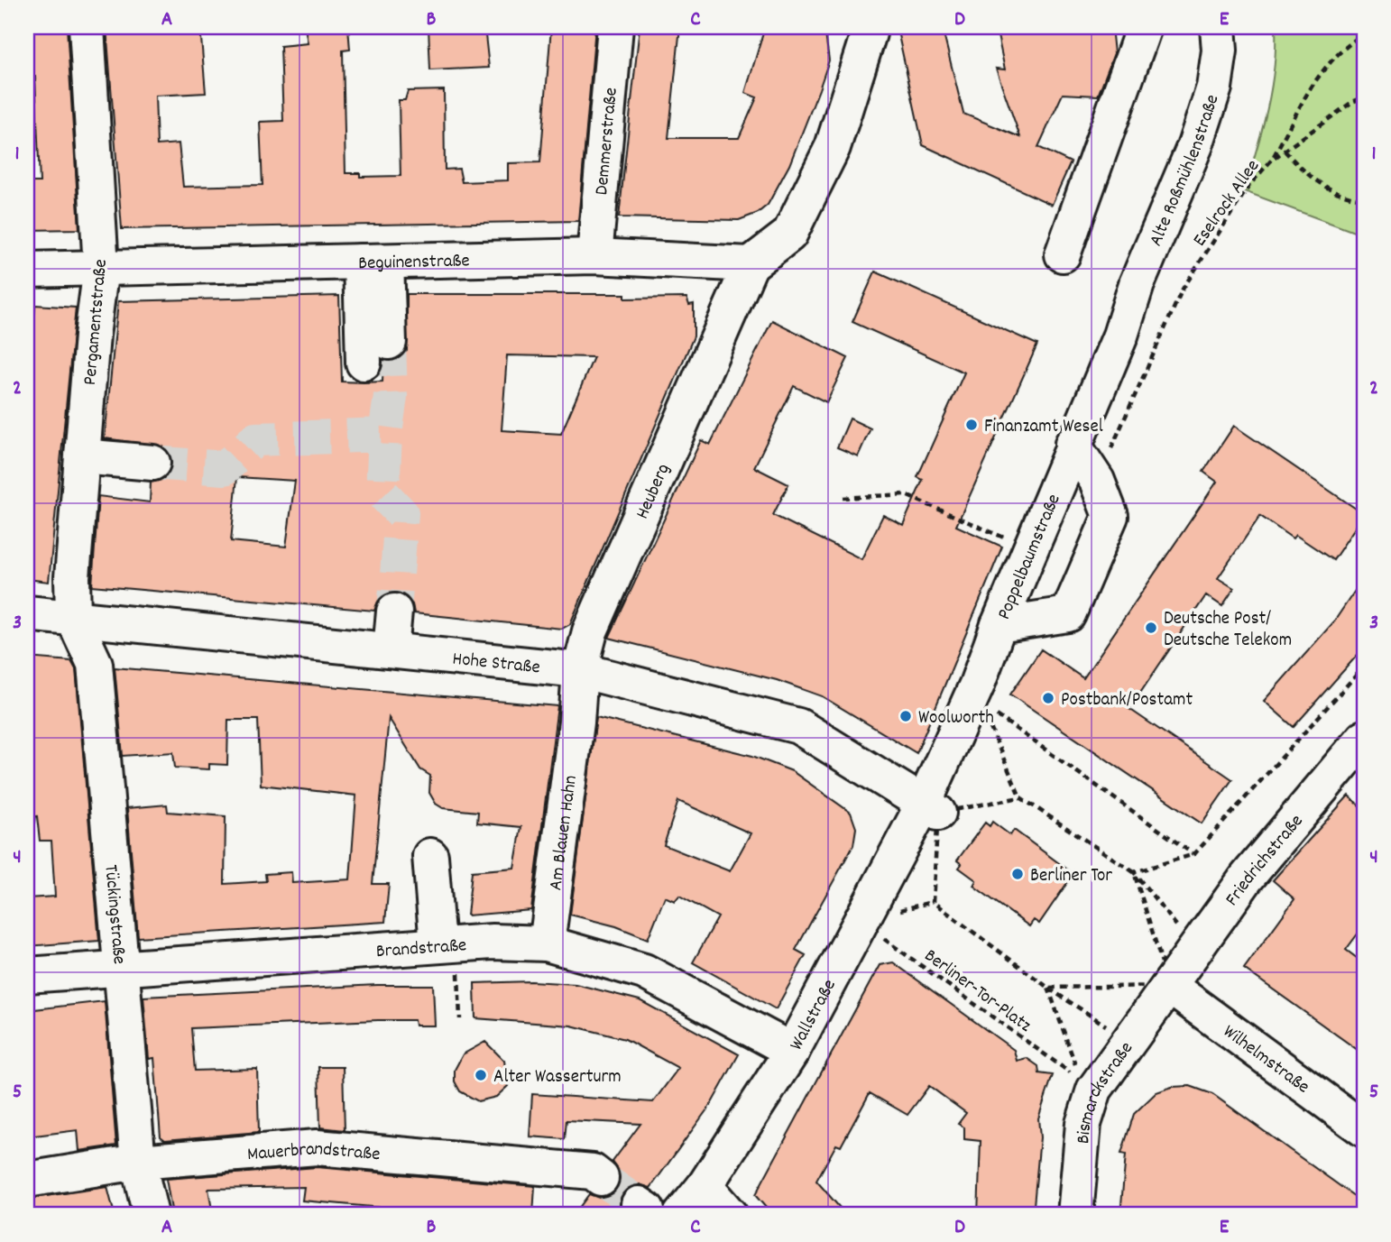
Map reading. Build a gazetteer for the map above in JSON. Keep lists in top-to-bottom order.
{
  "streets": {
    "street": [
      "Demmerstraße",
      "Alte Roßmühlenstraße",
      "Beguinenstraße",
      "Pergamentstraße",
      "Heuberg",
      "Poppelbaumstraße",
      "Hohe Straße",
      "Am Blauen Hahn",
      "Friedrichstraße",
      "Tückingstraße",
      "Brandstraße",
      "Wallstraße",
      "Wilhelmstraße",
      "Bismarckstraße",
      "Mauerbrandstraße"
    ],
    "path": ["Eselrock Allee", "Berliner-Tor-Platz"]
  },
  "crossings": [
    ["Demmerstraße", "Beguinenstraße"],
    ["Alte Roßmühlenstraße", "Poppelbaumstraße"],
    ["Beguinenstraße", "Pergamentstraße"],
    ["Beguinenstraße", "Heuberg"],
    ["Pergamentstraße", "Hohe Straße"],
    ["Pergamentstraße", "Tückingstraße"],
    ["Heuberg", "Hohe Straße"],
    ["Heuberg", "Am Blauen Hahn"],
    ["Poppelbaumstraße", "Hohe Straße"],
    ["Poppelbaumstraße", "Wallstraße"],
    ["Hohe Straße", "Tückingstraße"],
    ["Hohe Straße", "Wallstraße"],
    ["Am Blauen Hahn", "Brandstraße"],
    ["Friedrichstraße", "Wilhelmstraße"],
    ["Friedrichstraße", "Bismarckstraße"],
    ["Tückingstraße", "Brandstraße"],
    ["Tückingstraße", "Mauerbrandstraße"],
    ["Brandstraße", "Wallstraße"],
    ["Berliner-Tor-Platz", "Wallstraße"],
    ["Wilhelmstraße", "Bismarckstraße"]
  ],
  "places": [
    "Finanzamt Wesel",
    "Deutsche Post/ Deutsche Telekom",
    "Postbank/Postamt",
    "Woolworth",
    "Berliner Tor",
    "Alter Wasserturm"
  ],
  "grid": {
    "columns": [
      "A",
      "B",
      "C",
      "D",
      "E"
    ],
    "rows": [
      "1",
      "2",
      "3",
      "4",
      "5"
    ]
  }
}
